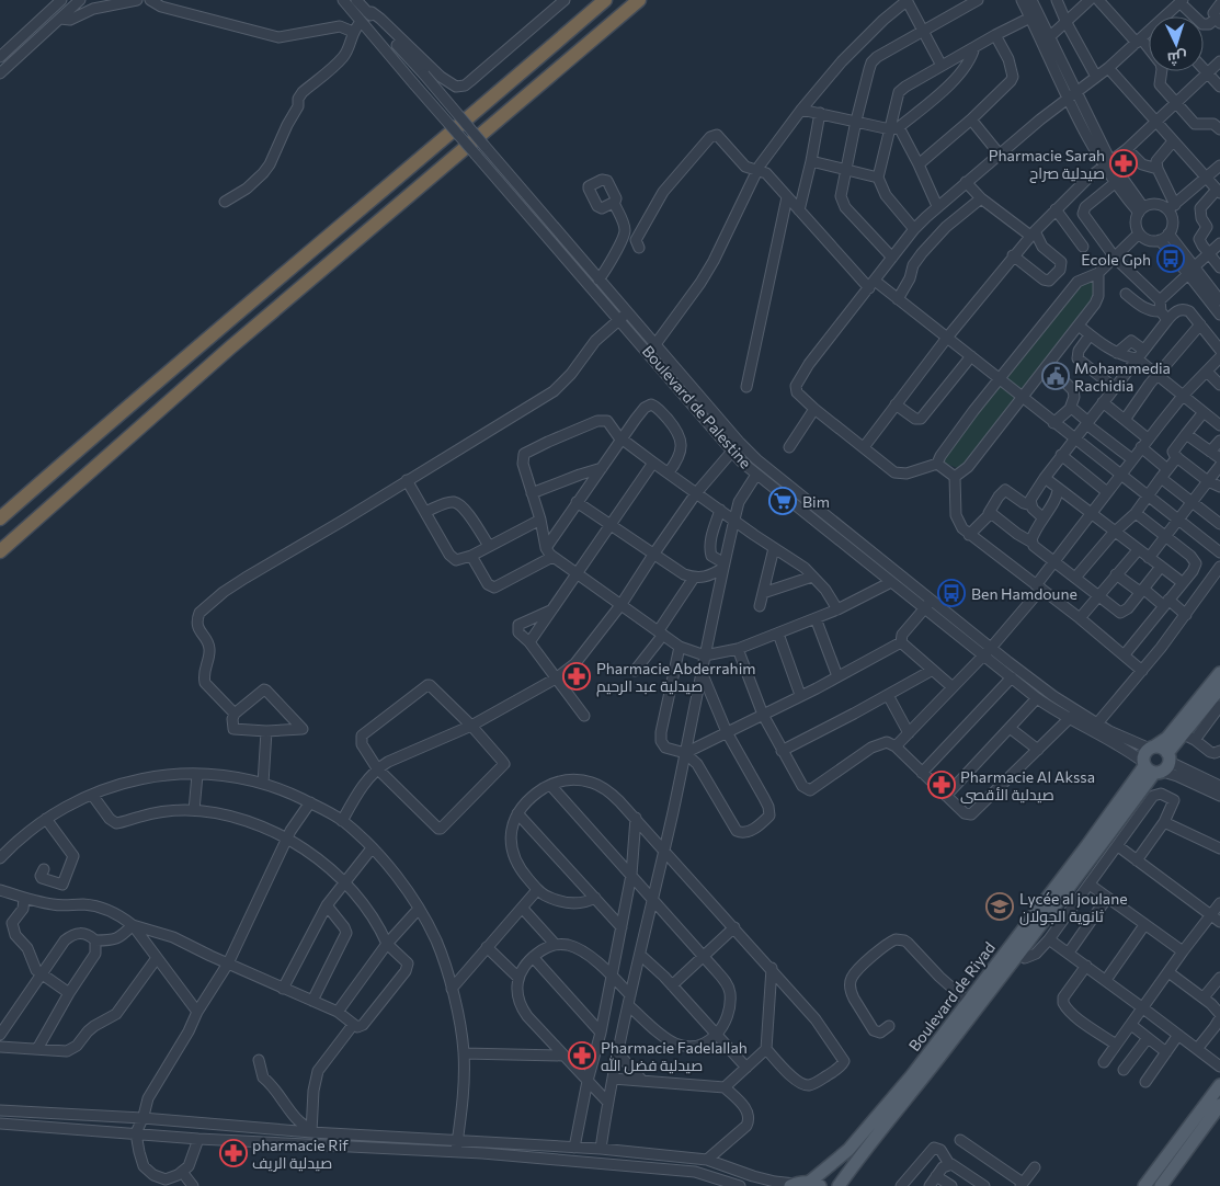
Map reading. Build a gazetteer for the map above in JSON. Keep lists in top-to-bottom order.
{
  "streets": {
    "main road": ["Boulevard de Riyad"],
    "street": ["Boulevard de Palestine"]
  },
  "crossings": [
    ["Boulevard de Palestine", "Boulevard de Riyad"]
  ],
  "places": {
    "pharmacy": [
      "Pharmacie Sarah صيدلية صراح",
      "Pharmacie Abderrahim صيدلية عبد الرحيم",
      "Pharmacie Al Akssa صيدلية الأقصى",
      "Pharmacie Fadelallah صيدلية فضل الله",
      "pharmacie Rif صيدلية الريف"
    ],
    "bus stop": ["Ecole Gph", "Ben Hamdoune"],
    "public building": ["Mohammedia Rachidia"],
    "supermarket": ["Bim"],
    "school or university": ["Lycée al joulane ثانوية الجولان"]
  },
  "north": "bottom"
}
